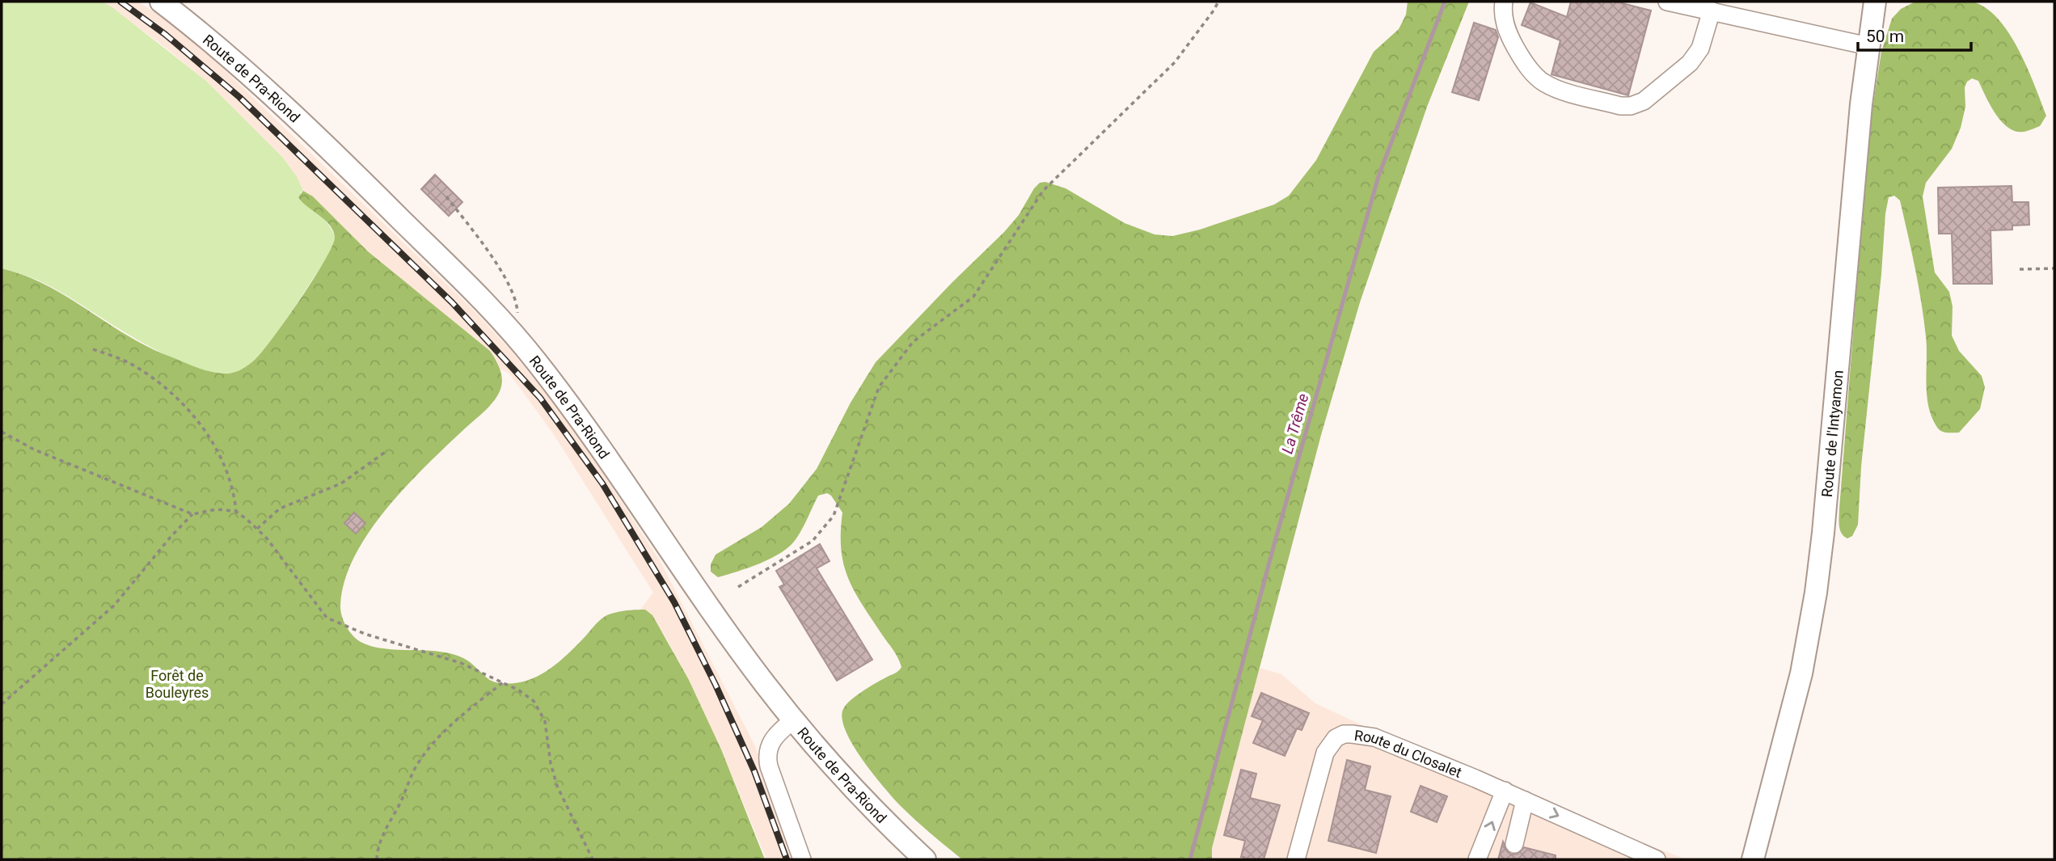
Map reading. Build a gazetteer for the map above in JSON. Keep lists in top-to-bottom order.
{
  "streets": {
    "main road": ["Route de Pra-Riond", "Route de l'Intyamon"],
    "street": ["Route du Closalet"]
  },
  "water": ["La Trême"],
  "parks": ["Forêt de Bouleyres"],
  "scale_bar": "50 m"
}
